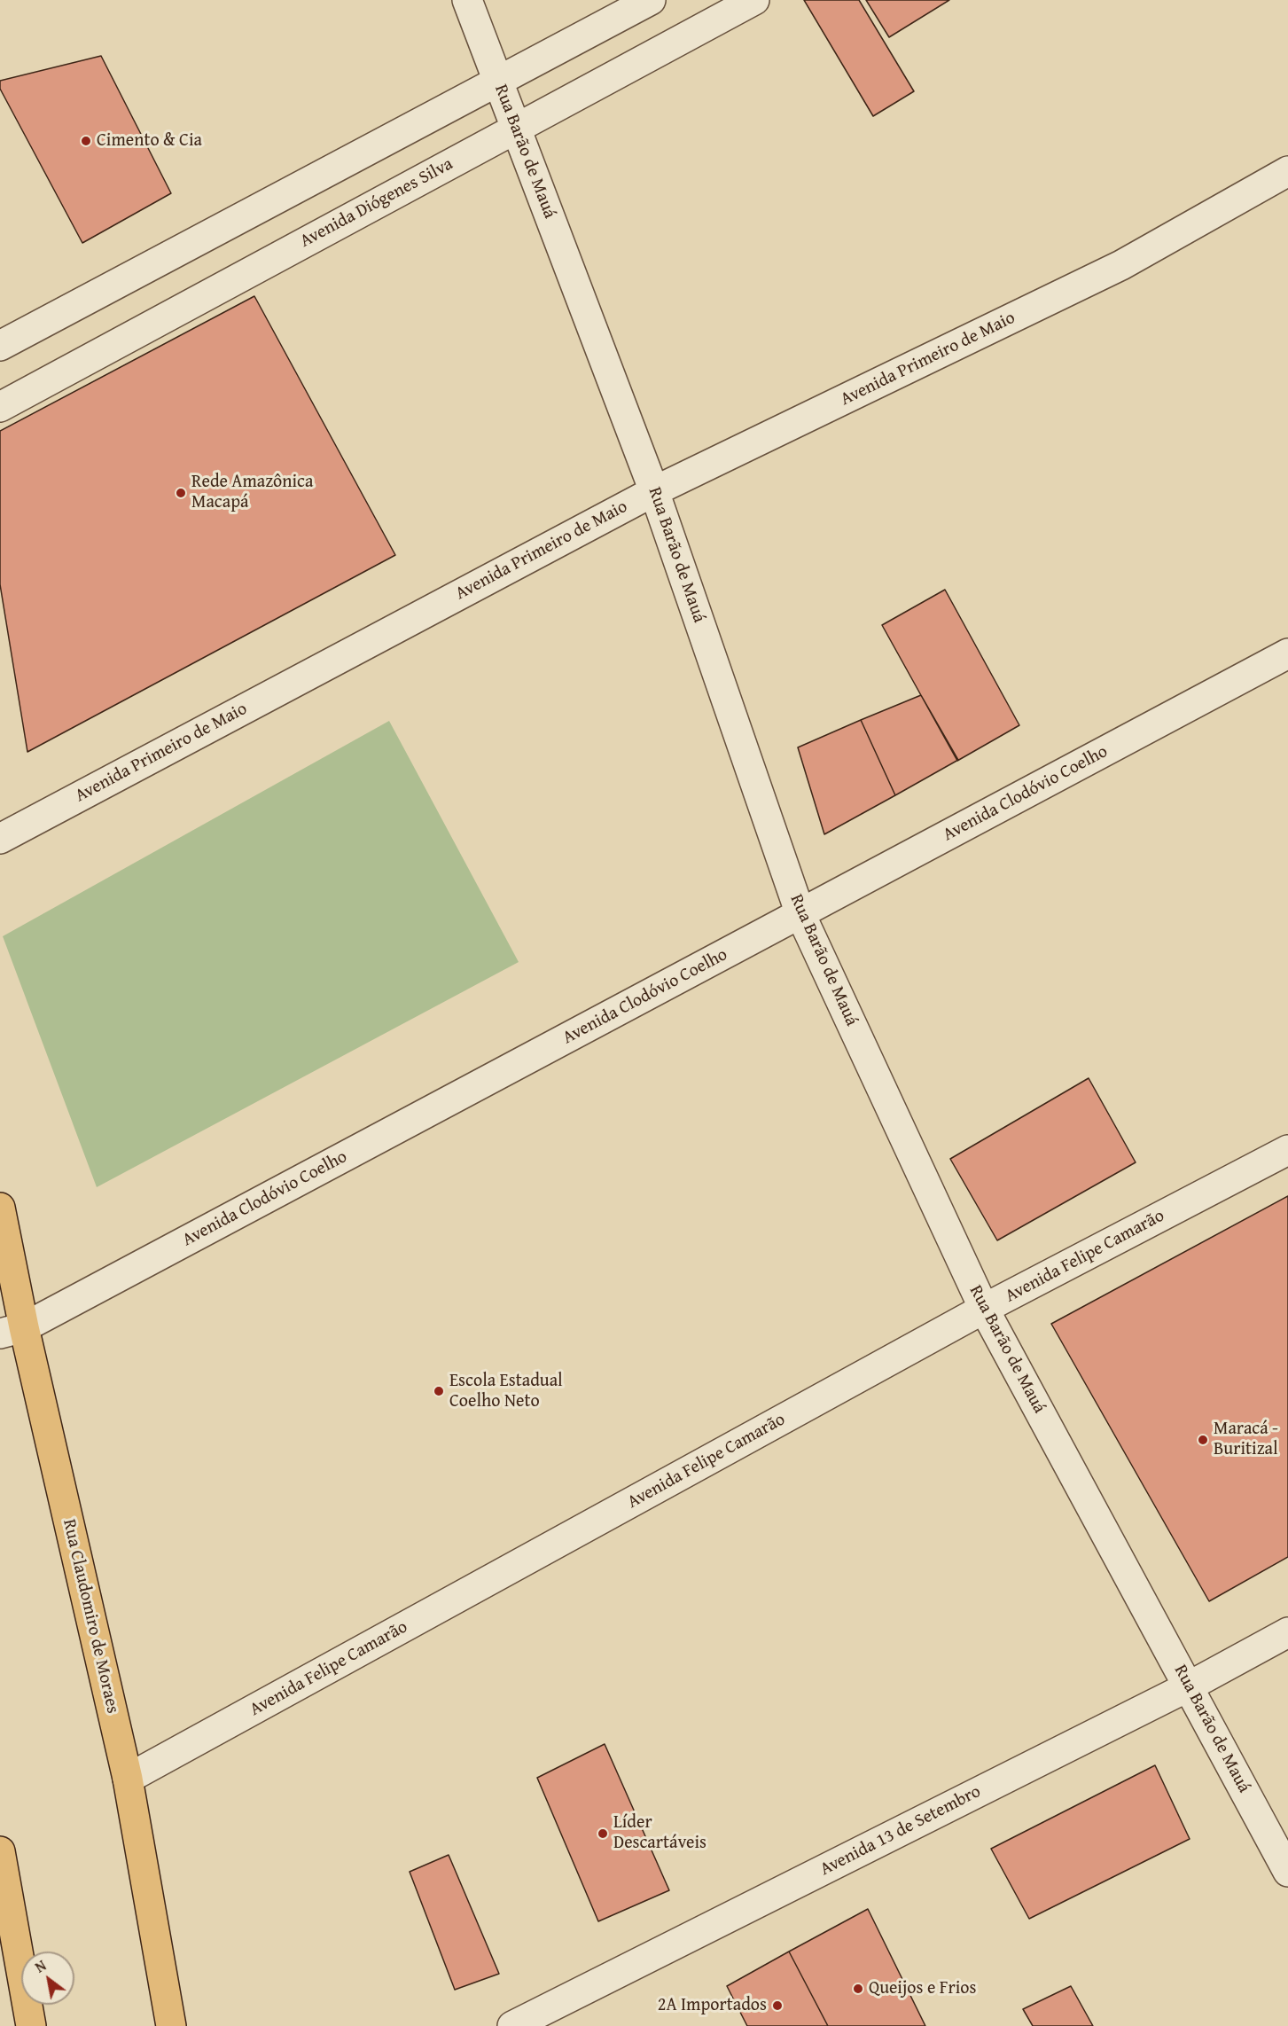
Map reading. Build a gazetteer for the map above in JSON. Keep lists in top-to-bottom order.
{
  "streets": {
    "main road": ["Rua Claudomiro de Moraes"],
    "street": [
      "Rua Barão de Mauá",
      "Avenida Diógenes Silva",
      "Avenida Primeiro de Maio",
      "Avenida Clodóvio Coelho",
      "Avenida Felipe Camarão",
      "Avenida 13 de Setembro"
    ]
  },
  "crossings": [
    ["Rua Barão de Mauá", "Avenida Diógenes Silva"],
    ["Rua Barão de Mauá", "Avenida Primeiro de Maio"],
    ["Rua Barão de Mauá", "Avenida Clodóvio Coelho"],
    ["Rua Barão de Mauá", "Avenida Felipe Camarão"],
    ["Rua Barão de Mauá", "Avenida 13 de Setembro"],
    ["Avenida Clodóvio Coelho", "Rua Claudomiro de Moraes"],
    ["Avenida Felipe Camarão", "Rua Claudomiro de Moraes"]
  ],
  "places": [
    "Cimento & Cia",
    "Rede Amazônica Macapá",
    "Escola Estadual Coelho Neto",
    "Maracá - Buritizal",
    "Líder Descartáveis",
    "Queijos e Frios",
    "2A Importados"
  ],
  "north": "top left"
}
